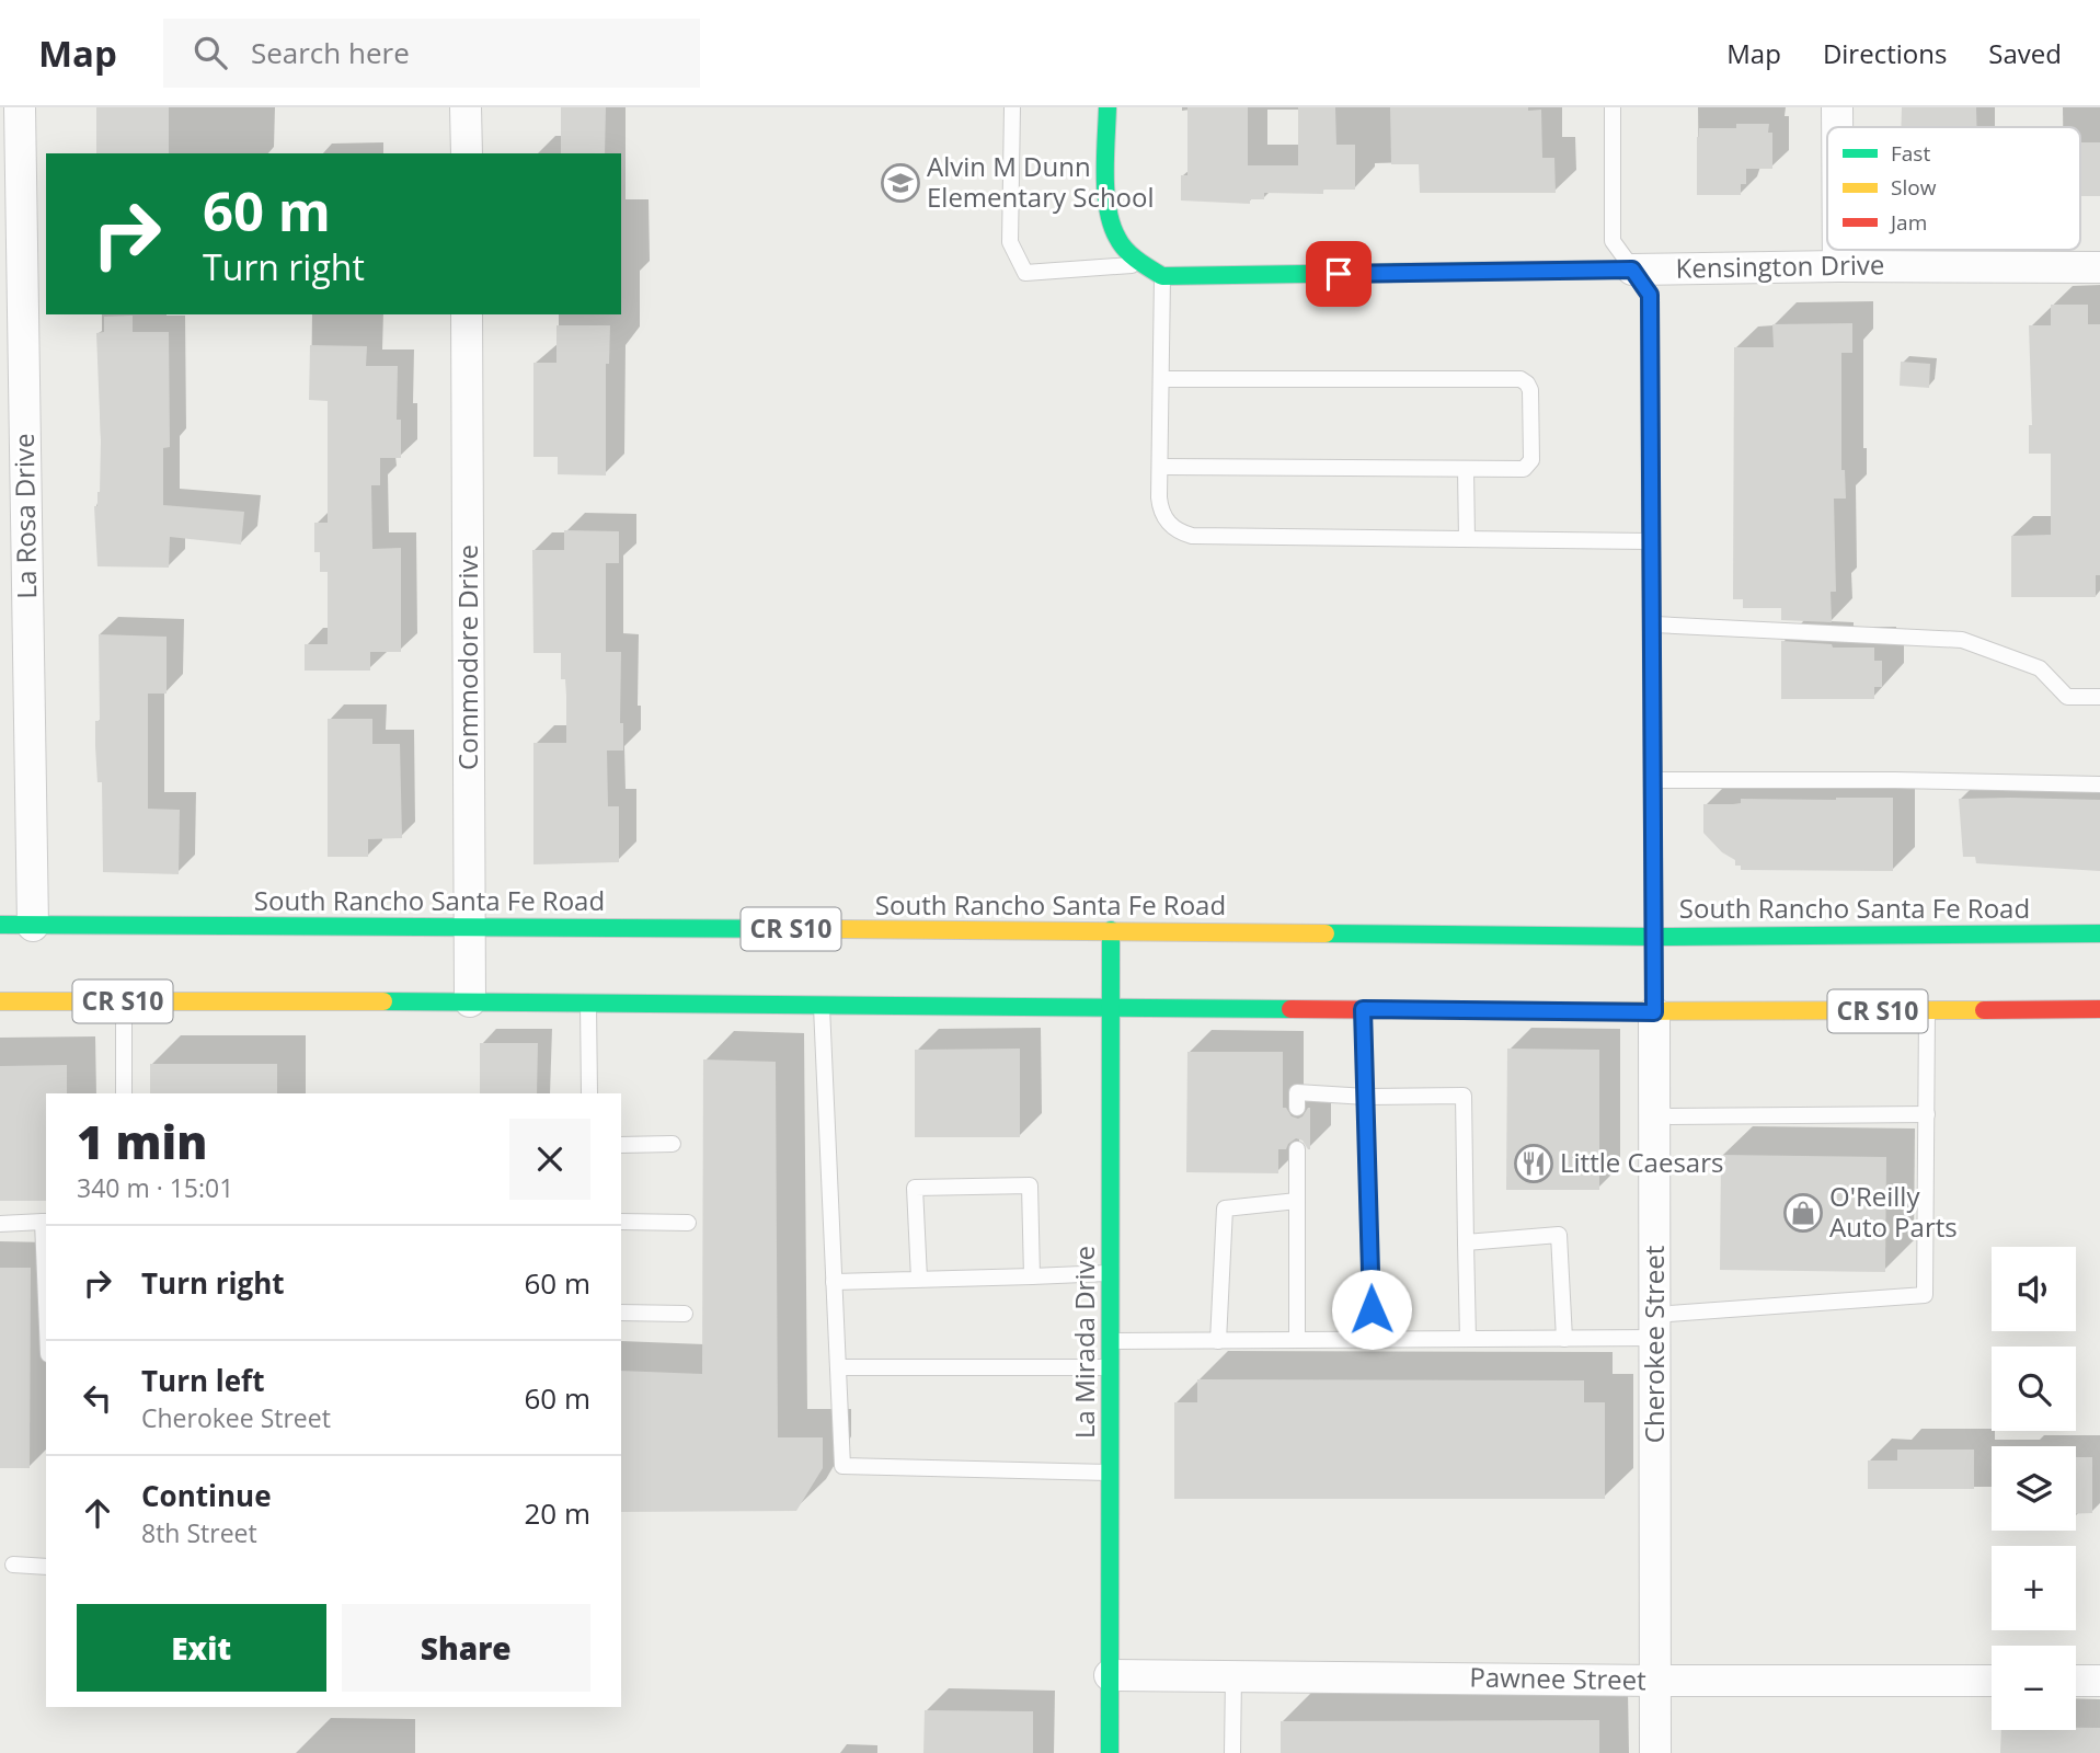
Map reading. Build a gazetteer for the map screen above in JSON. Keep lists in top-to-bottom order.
{
  "streets": {
    "main road": [
      "Kensington Drive",
      "South Rancho Santa Fe Road",
      "CR S10",
      "La Mirada Drive",
      "Cherokee Street"
    ],
    "street": ["La Rosa Drive", "Commodore Drive", "Pawnee Street"]
  },
  "crossings": [
    ["Kensington Drive", "Cherokee Street"],
    ["La Rosa Drive", "South Rancho Santa Fe Road"],
    ["Commodore Drive", "South Rancho Santa Fe Road"],
    ["Commodore Drive", "CR S10"],
    ["South Rancho Santa Fe Road", "La Mirada Drive"],
    ["South Rancho Santa Fe Road", "Cherokee Street"],
    ["CR S10", "La Mirada Drive"],
    ["CR S10", "Cherokee Street"],
    ["La Mirada Drive", "Pawnee Street"],
    ["Cherokee Street", "Pawnee Street"]
  ],
  "places": {
    "school or university": ["Alvin M Dunn Elementary School"],
    "restaurant": ["Little Caesars"],
    "shop": ["O'Reilly Auto Parts"]
  },
  "legend": ["Fast", "Slow", "Jam"],
  "page": {
    "header": "Map",
    "search": "Search here",
    "nav": ["Map", "Directions", "Saved"],
    "turn": ["60 m", "Turn right"],
    "heading": ["1 min", "340 m · 15:01"],
    "list": [
      {
        "name": "Turn right",
        "value": "60 m"
      },
      {
        "name": "Turn left",
        "note": "Cherokee Street",
        "value": "60 m"
      },
      {
        "name": "Continue",
        "note": "8th Street",
        "value": "20 m"
      }
    ],
    "map_buttons": ["+", "−"],
    "buttons": ["Exit", "Share"]
  }
}
